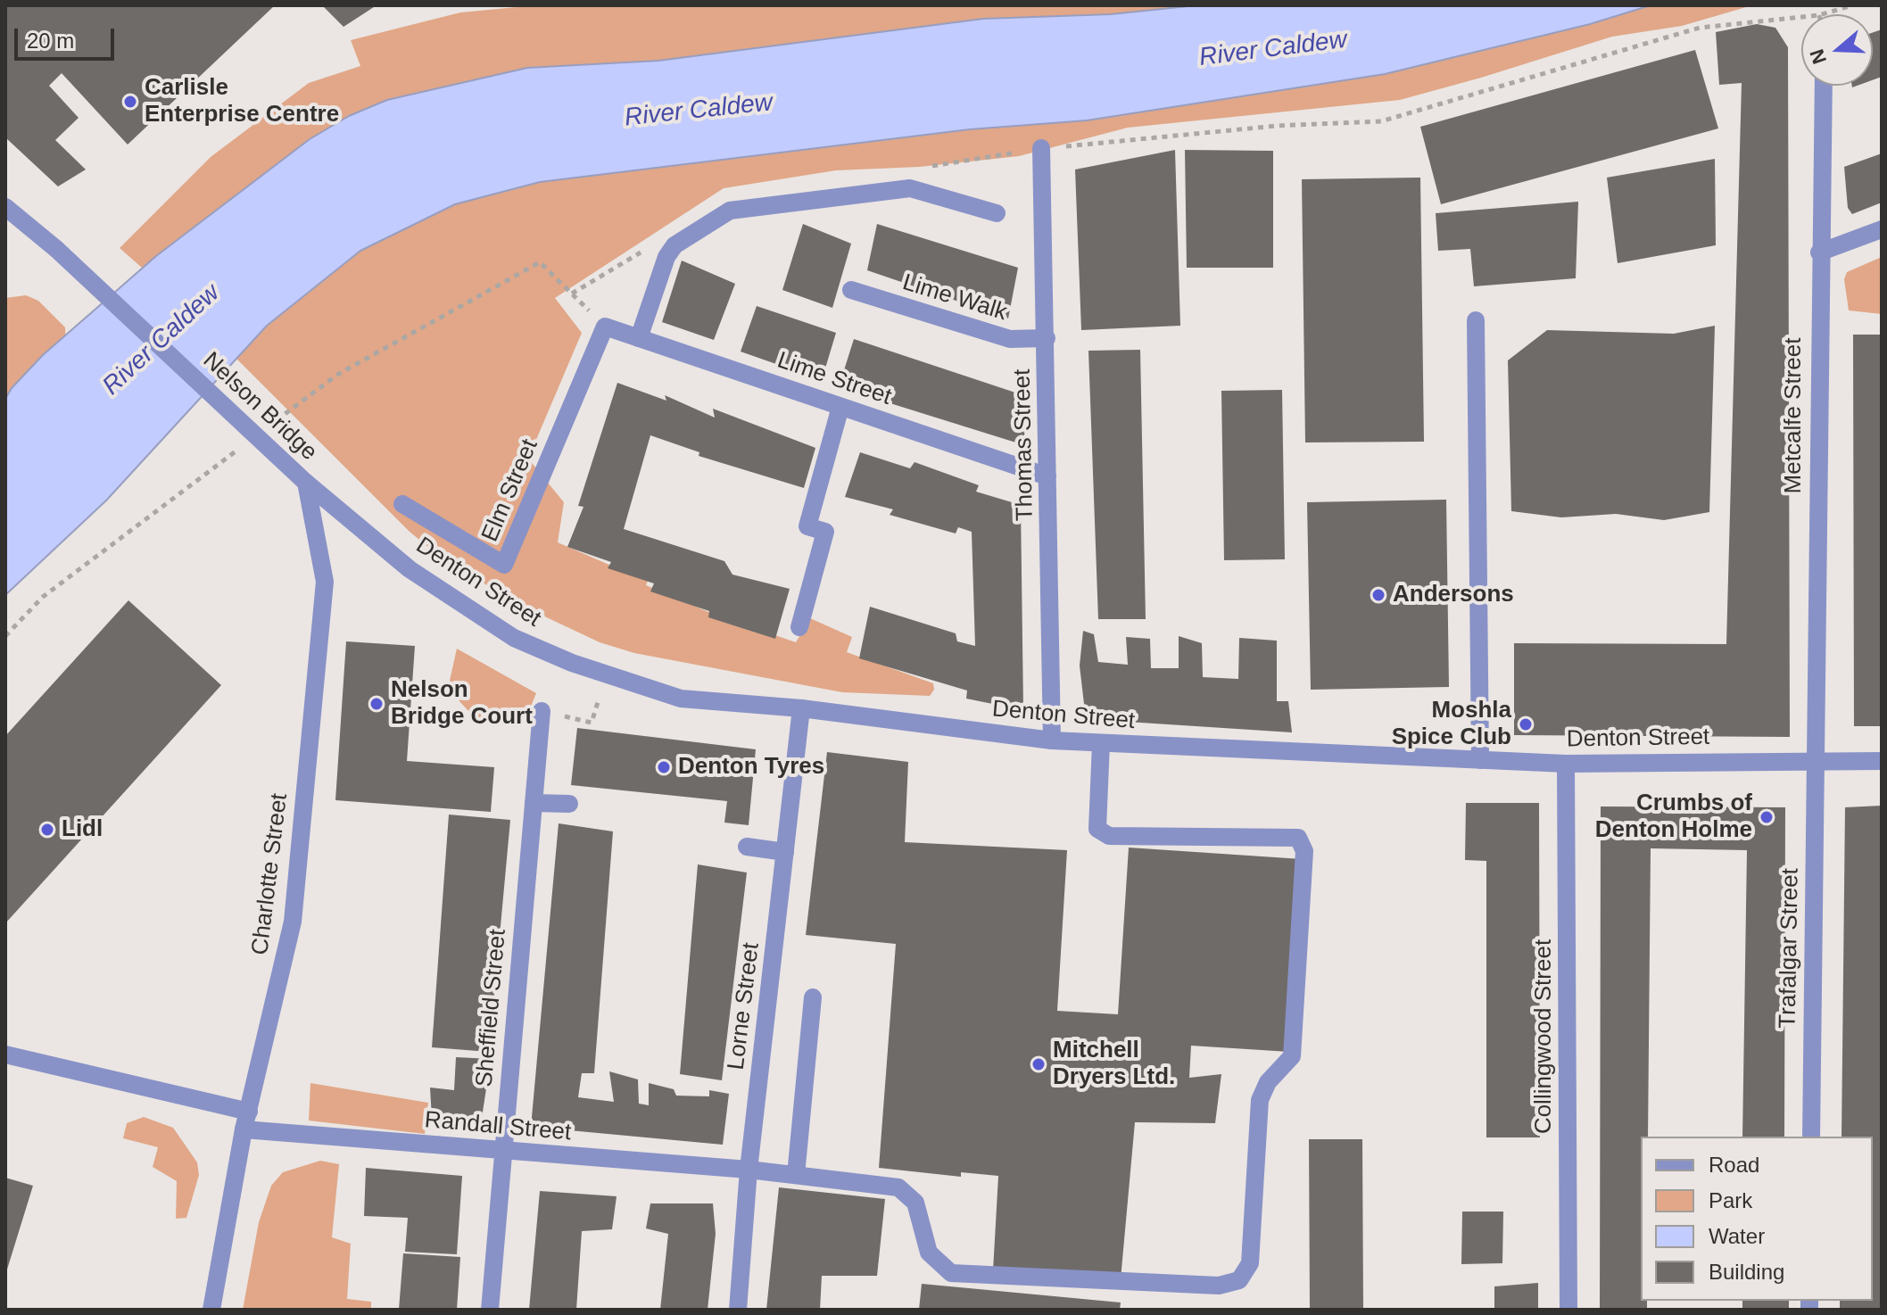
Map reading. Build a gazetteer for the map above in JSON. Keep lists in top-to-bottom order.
{
  "streets": {
    "street": [
      "Lime Walk",
      "Lime Street",
      "Nelson Bridge",
      "Metcalfe Street",
      "Thomas Street",
      "Elm Street",
      "Denton Street",
      "Charlotte Street",
      "Trafalgar Street",
      "Lorne Street",
      "Sheffield Street",
      "Collingwood Street",
      "Randall Street"
    ]
  },
  "crossings": [
    ["Lime Walk", "Thomas Street"],
    ["Lime Street", "Thomas Street"],
    ["Lime Street", "Elm Street"],
    ["Nelson Bridge", "Denton Street"],
    ["Nelson Bridge", "Charlotte Street"],
    ["Metcalfe Street", "Denton Street"],
    ["Metcalfe Street", "Trafalgar Street"],
    ["Thomas Street", "Denton Street"],
    ["Denton Street", "Charlotte Street"],
    ["Denton Street", "Trafalgar Street"],
    ["Denton Street", "Lorne Street"],
    ["Denton Street", "Collingwood Street"],
    ["Denton Street", "Randall Street"],
    ["Charlotte Street", "Randall Street"],
    ["Lorne Street", "Randall Street"],
    ["Sheffield Street", "Randall Street"]
  ],
  "water": ["River Caldew"],
  "places": [
    "Carlisle Enterprise Centre",
    "Andersons",
    "Nelson Bridge Court",
    "Moshla Spice Club",
    "Denton Tyres",
    "Crumbs of Denton Holme",
    "Lidl",
    "Mitchell Dryers Ltd."
  ],
  "legend": [
    "Road",
    "Park",
    "Water",
    "Building"
  ],
  "scale_bar": "20 m",
  "north": "left"
}
